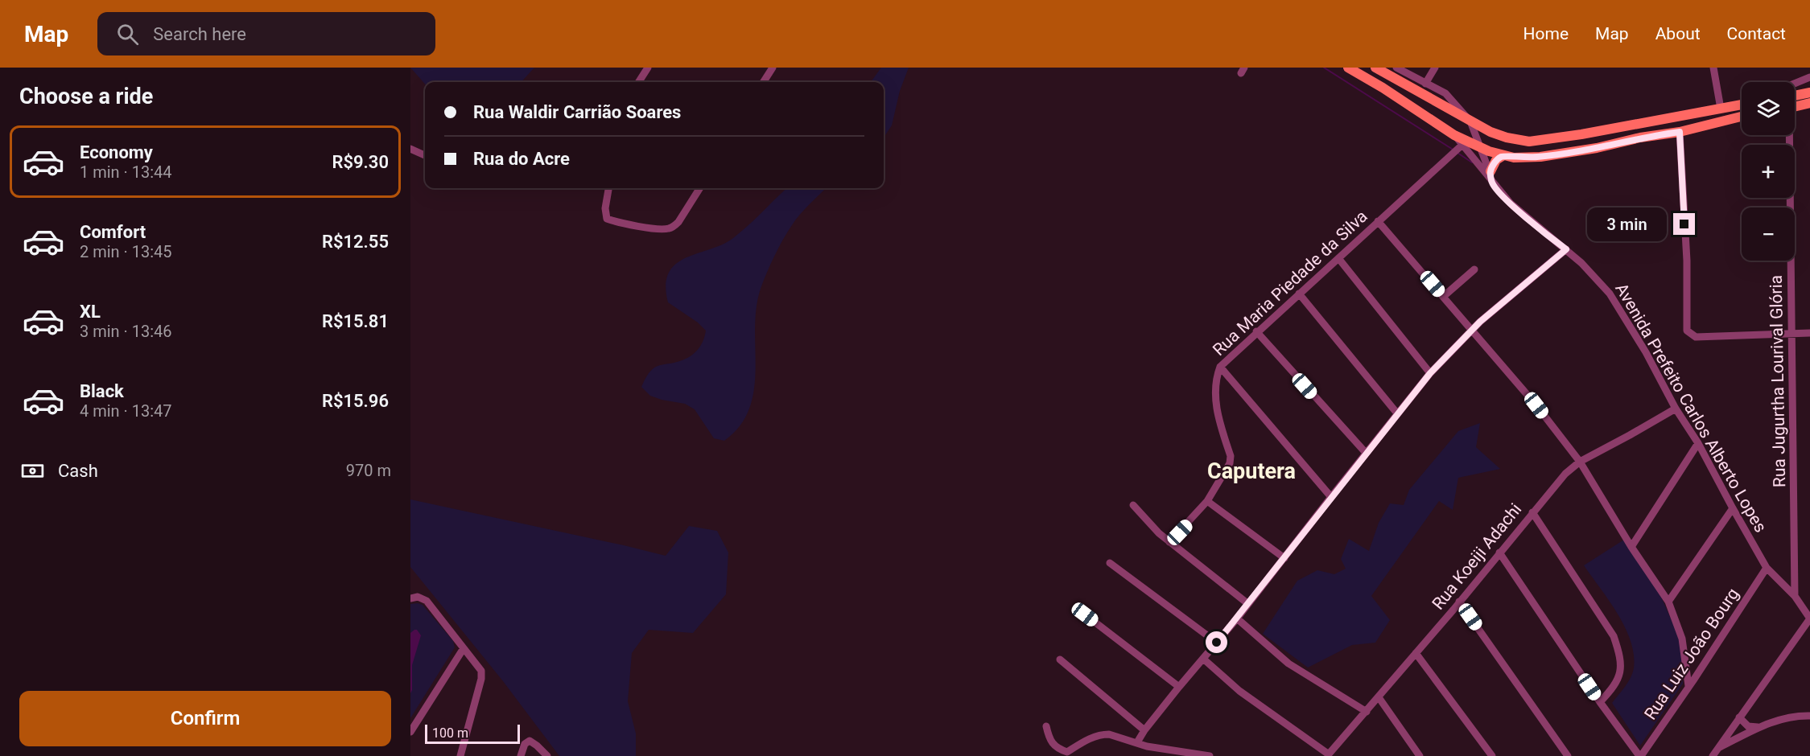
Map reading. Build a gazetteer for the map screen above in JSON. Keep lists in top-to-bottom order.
{
  "streets": {
    "street": [
      "Rua Maria Piedade da Silva",
      "Rua Jugurtha Lourival Glória",
      "Avenida Prefeito Carlos Alberto Lopes",
      "Rua Koeiji Adachi",
      "Rua Luiz João Bourg"
    ]
  },
  "crossings": [
    ["Rua Maria Piedade da Silva", "Avenida Prefeito Carlos Alberto Lopes"],
    ["Rua Jugurtha Lourival Glória", "Avenida Prefeito Carlos Alberto Lopes"],
    ["Avenida Prefeito Carlos Alberto Lopes", "Rua Koeiji Adachi"],
    ["Avenida Prefeito Carlos Alberto Lopes", "Rua Luiz João Bourg"]
  ],
  "districts": ["Caputera"],
  "scale_bar": "100 m",
  "page": {
    "header": "Map",
    "search": "Search here",
    "nav": [
      "Home",
      "Map",
      "About",
      "Contact"
    ],
    "heading": "Choose a ride",
    "map_buttons": ["+", "−"],
    "banner": ["Rua Waldir Carrião Soares", "Rua do Acre"],
    "list": [
      {
        "name": "Economy",
        "note": "1 min · 13:44",
        "value": "R$9.30"
      },
      {
        "name": "Comfort",
        "note": "2 min · 13:45",
        "value": "R$12.55"
      },
      {
        "name": "XL",
        "note": "3 min · 13:46",
        "value": "R$15.81"
      },
      {
        "name": "Black",
        "note": "4 min · 13:47",
        "value": "R$15.96"
      }
    ],
    "bubble": "3 min",
    "pay": ["Cash", "970 m"],
    "buttons": "Confirm",
    "scale": "100 m"
  }
}
